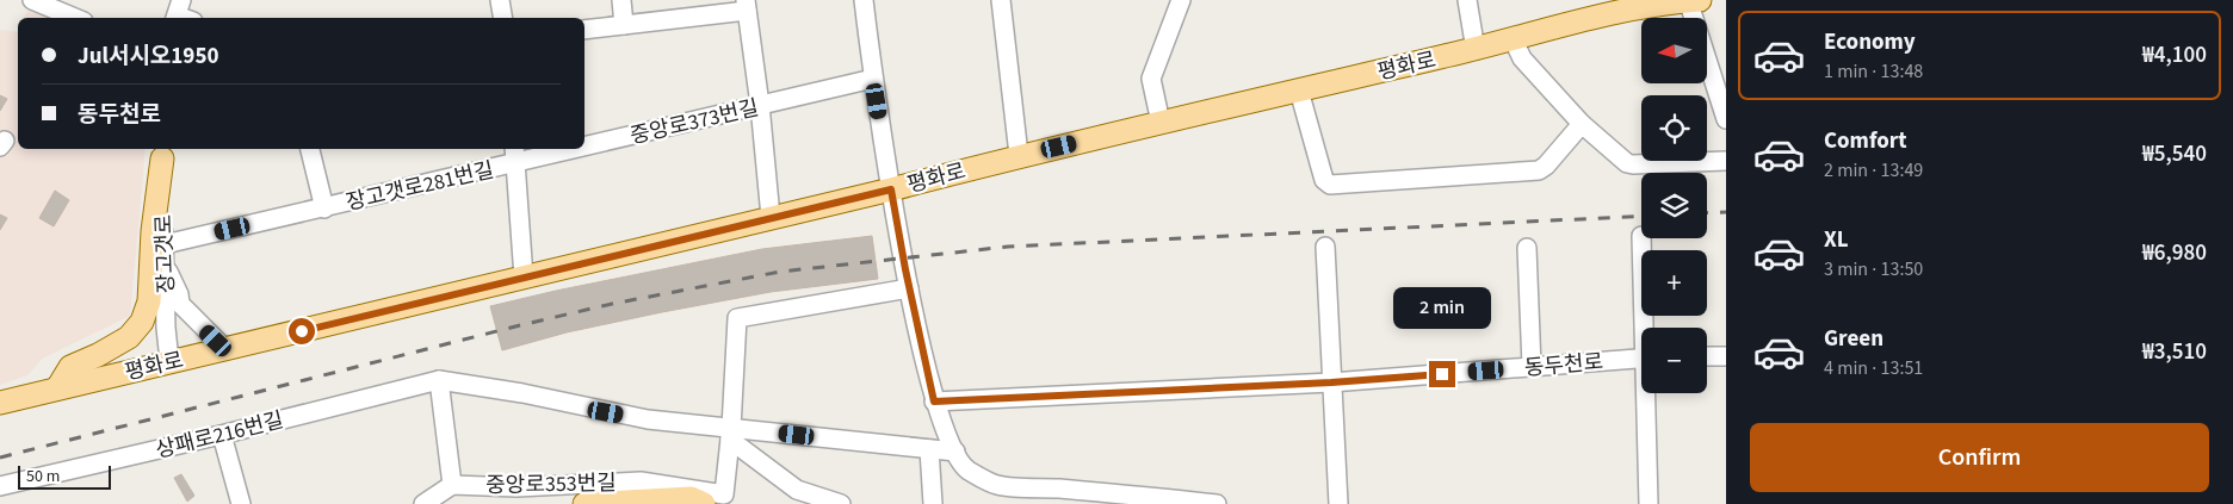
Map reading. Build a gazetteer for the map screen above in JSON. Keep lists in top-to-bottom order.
{
  "streets": {
    "main road": ["평화로"],
    "street": [
      "중앙로373번길",
      "장고갯로281번길",
      "장고갯로",
      "동두천로",
      "상패로216번길",
      "중앙로353번길"
    ]
  },
  "crossings": [
    ["평화로", "장고갯로"],
    ["중앙로373번길", "장고갯로281번길"],
    ["장고갯로281번길", "장고갯로"]
  ],
  "scale_bar": "50 m",
  "north": "left",
  "page": {
    "list": [
      {
        "name": "Economy",
        "note": "1 min · 13:48",
        "value": "₩4,100"
      },
      {
        "name": "Comfort",
        "note": "2 min · 13:49",
        "value": "₩5,540"
      },
      {
        "name": "XL",
        "note": "3 min · 13:50",
        "value": "₩6,980"
      },
      {
        "name": "Green",
        "note": "4 min · 13:51",
        "value": "₩3,510"
      }
    ],
    "map_buttons": ["+", "−"],
    "banner": ["Jul서시오1950", "동두천로"],
    "bubble": "2 min",
    "buttons": "Confirm",
    "scale": "50 m"
  }
}
